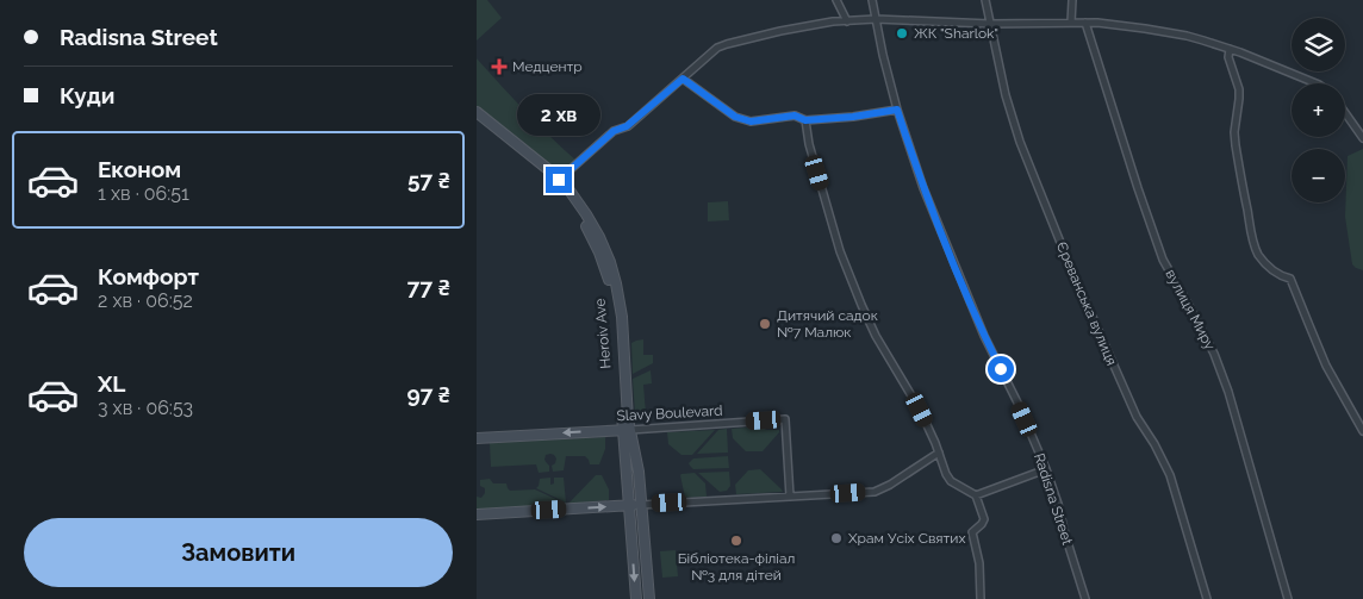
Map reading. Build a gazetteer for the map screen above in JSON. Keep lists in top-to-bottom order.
{
  "streets": {
    "main road": ["Heroiv Ave", "Slavy Boulevard"],
    "street": ["Єреванська вулиця", "вулиця Миру", "Radisna Street"]
  },
  "crossings": [
    ["Heroiv Ave", "Slavy Boulevard"]
  ],
  "places": {
    "other": [
      "ЖК \"Sharlok\"",
      "Дитячий садок №7 Малюк",
      "Храм Усіх Святих",
      "Бібліотека-філіал №3 для дітей"
    ],
    "health": ["Медцентр"]
  },
  "page": {
    "banner": ["Radisna Street", "Куди"],
    "map_buttons": ["+", "−"],
    "bubble": "2 хв",
    "list": [
      {
        "name": "Економ",
        "note": "1 хв · 06:51",
        "value": "57 ₴"
      },
      {
        "name": "Комфорт",
        "note": "2 хв · 06:52",
        "value": "77 ₴"
      },
      {
        "name": "XL",
        "note": "3 хв · 06:53",
        "value": "97 ₴"
      }
    ],
    "buttons": "Замовити"
  }
}
